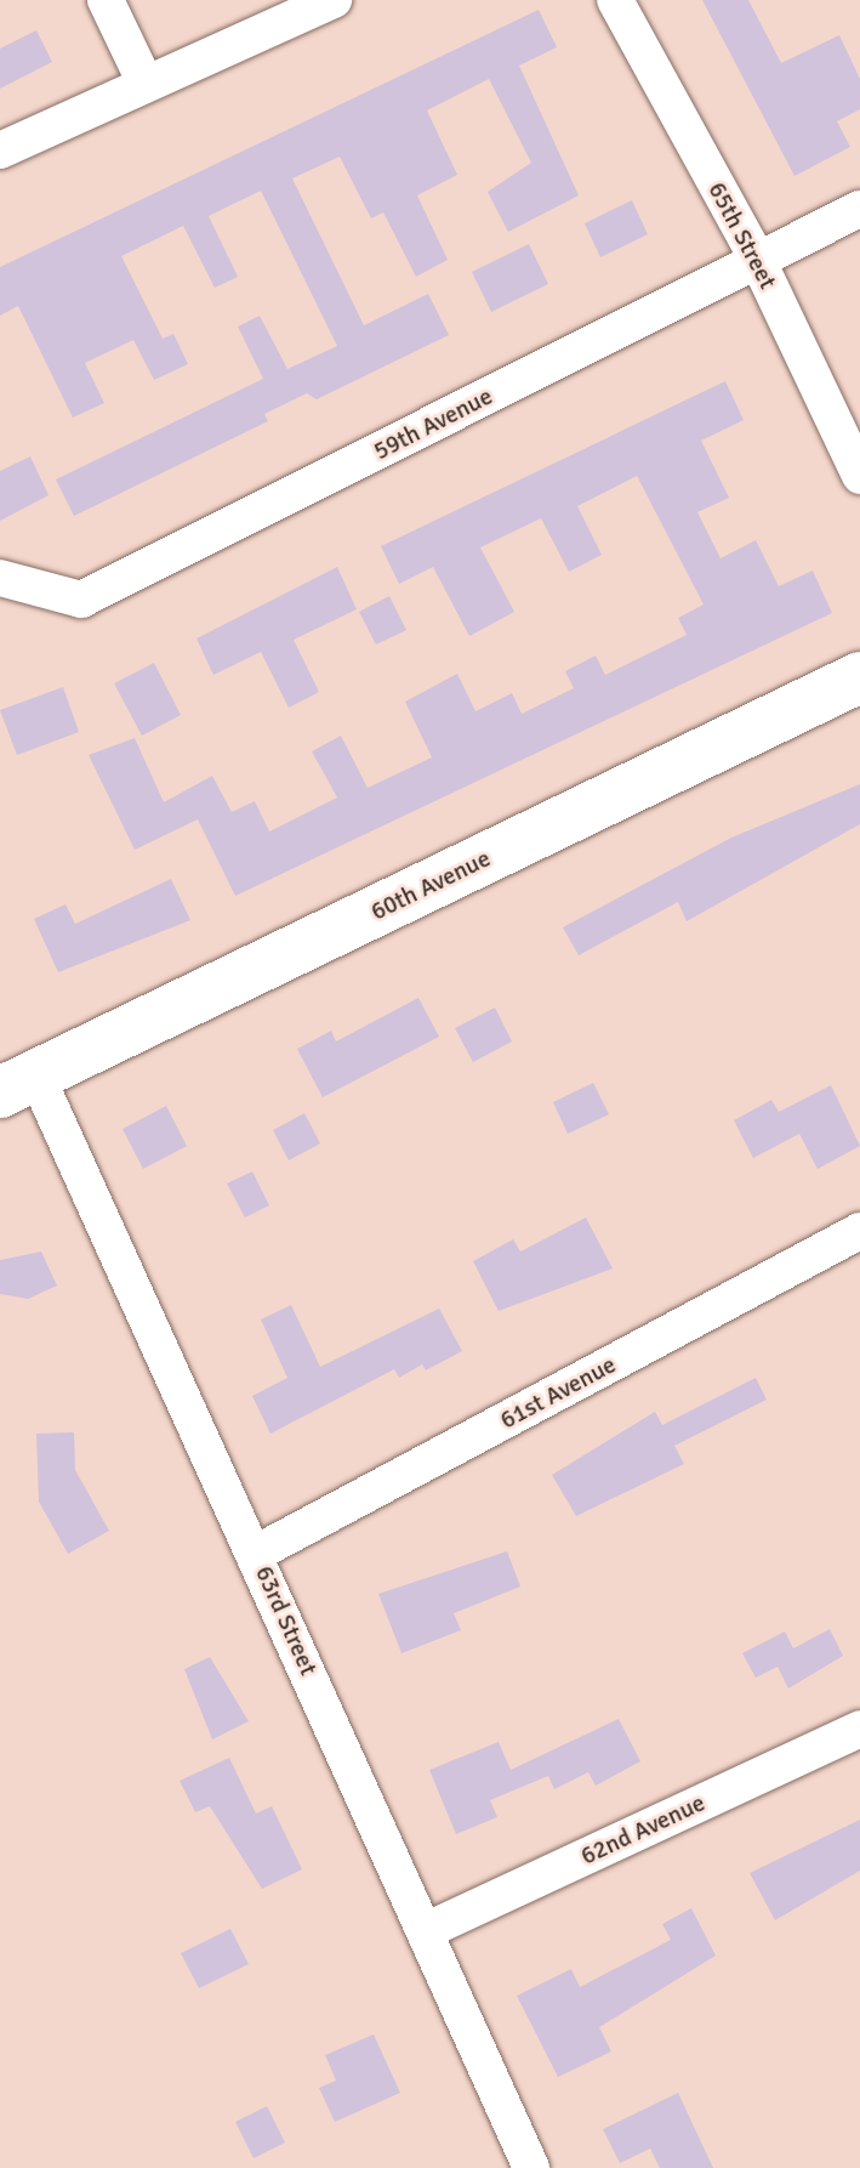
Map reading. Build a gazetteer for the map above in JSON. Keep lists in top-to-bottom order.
{
  "streets": {
    "street": [
      "65th Street",
      "59th Avenue",
      "60th Avenue",
      "61st Avenue",
      "63rd Street",
      "62nd Avenue"
    ]
  },
  "crossings": [
    ["65th Street", "59th Avenue"],
    ["60th Avenue", "63rd Street"],
    ["61st Avenue", "63rd Street"],
    ["63rd Street", "62nd Avenue"]
  ]
}
